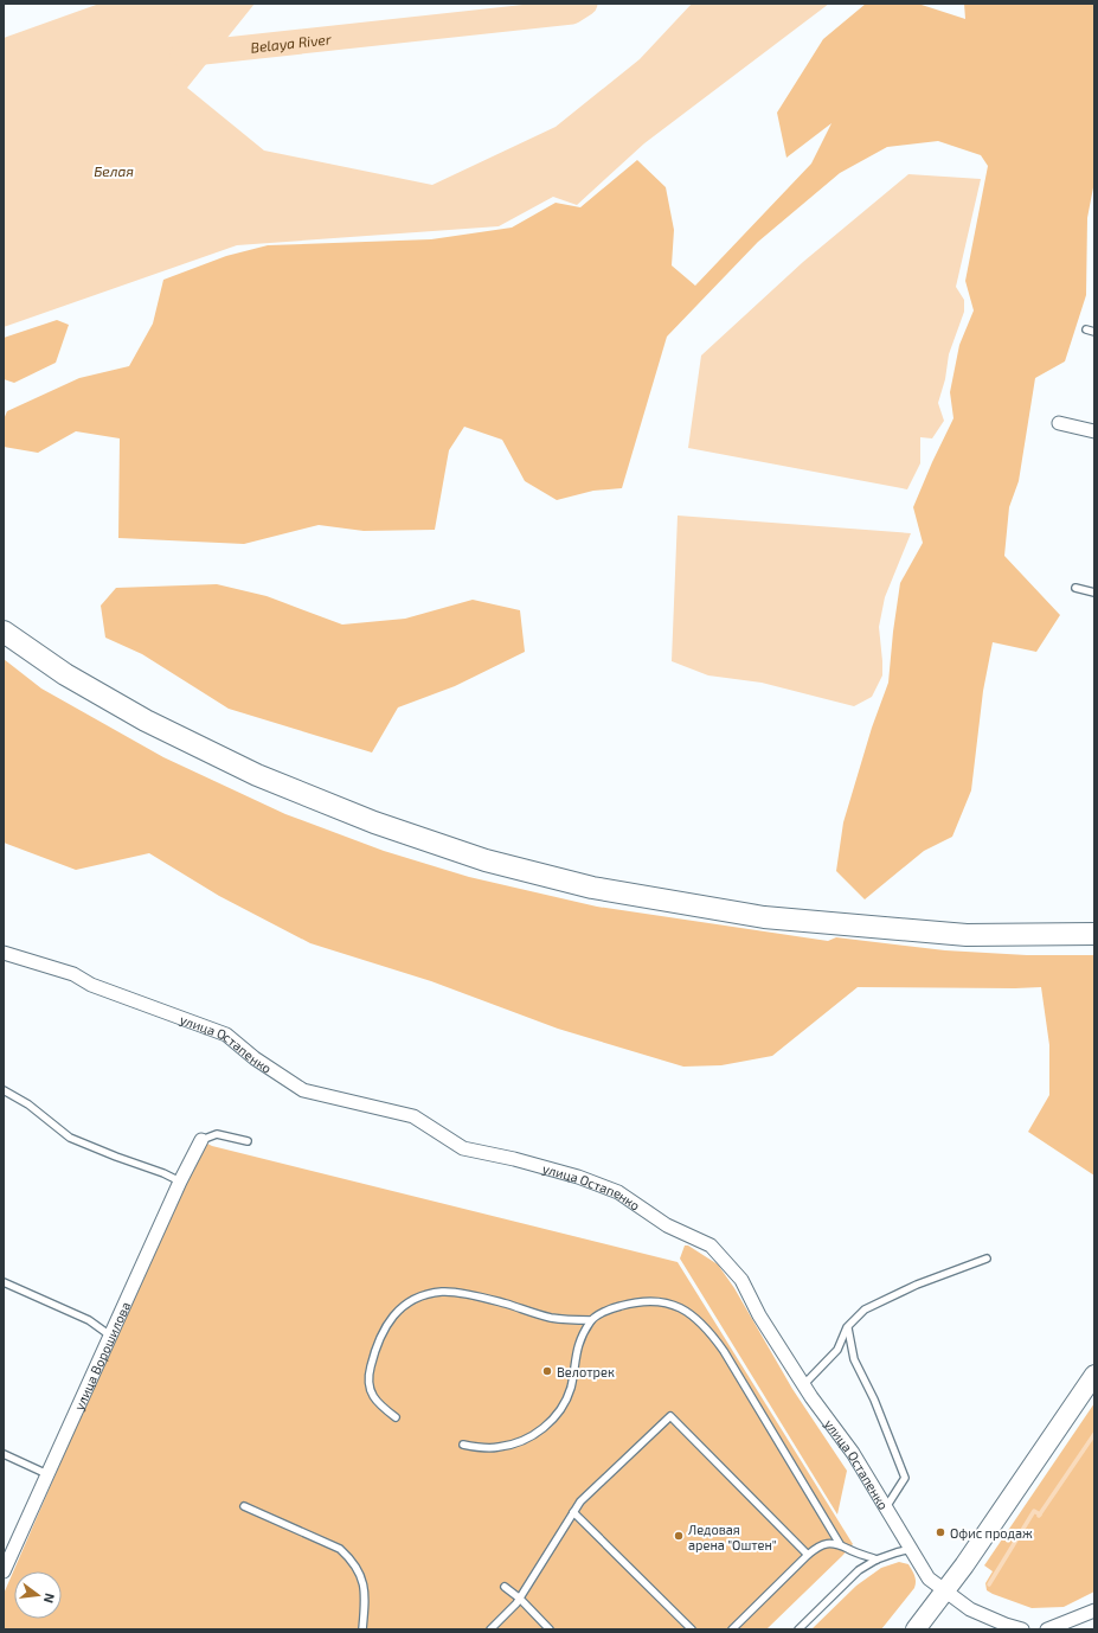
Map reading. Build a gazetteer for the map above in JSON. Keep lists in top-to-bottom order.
{
  "streets": {
    "street": ["улица Остапенко", "улица Ворошилова"]
  },
  "water": ["Belaya River", "Белая"],
  "places": ["Велотрек", "Офис продаж", "Ледовая арена \"Оштен\""],
  "north": "right"
}
